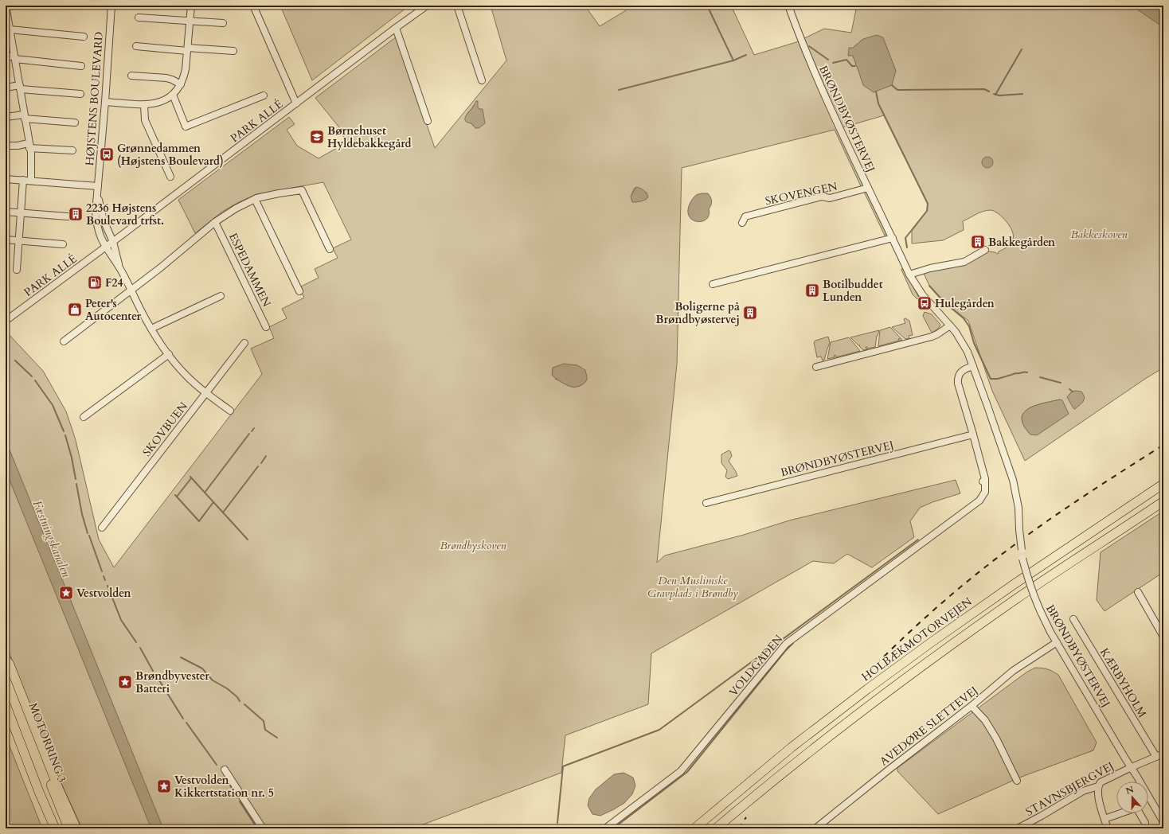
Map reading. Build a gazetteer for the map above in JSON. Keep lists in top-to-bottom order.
{
  "streets": {
    "highway": ["HOLBÆKMOTORVEJEN", "MOTORRING 3"],
    "street": [
      "HØJSTENS BOULEVARD",
      "BRØNDBYØSTERVEJ",
      "PARK ALLÉ",
      "SKOVENGEN",
      "ESPEDAMMEN",
      "SKOVBUEN",
      "VOLDGADEN",
      "KÆRBYHOLM",
      "AVEDØRE SLETTEVEJ",
      "STAVNSBJERGVEJ"
    ]
  },
  "crossings": [
    ["HØJSTENS BOULEVARD", "PARK ALLÉ"],
    ["BRØNDBYØSTERVEJ", "SKOVENGEN"],
    ["BRØNDBYØSTERVEJ", "VOLDGADEN"],
    ["BRØNDBYØSTERVEJ", "AVEDØRE SLETTEVEJ"],
    ["BRØNDBYØSTERVEJ", "STAVNSBJERGVEJ"],
    ["KÆRBYHOLM", "STAVNSBJERGVEJ"]
  ],
  "water": ["Fæstningskanalen"],
  "parks": ["Bakkeskoven", "Brøndbyskoven", "Den Muslimske Gravplads i Brøndby"],
  "places": {
    "school or university": ["Børnehuset Hyldebakkegård"],
    "bus stop": ["Grønnedammen (Højstens Boulevard)", "Hulegården"],
    "building": [
      "2236 Højstens Boulevard trfst.",
      "Bakkegården",
      "Botilbuddet Lunden",
      "Boligerne på Brøndbyøstervej"
    ],
    "fuel station": ["F24"],
    "shop": ["Peter's Autocenter"],
    "place": ["Vestvolden", "Brøndbyvester Batteri", "Vestvolden Kikkertstation nr. 5"]
  },
  "north": "top"
}
